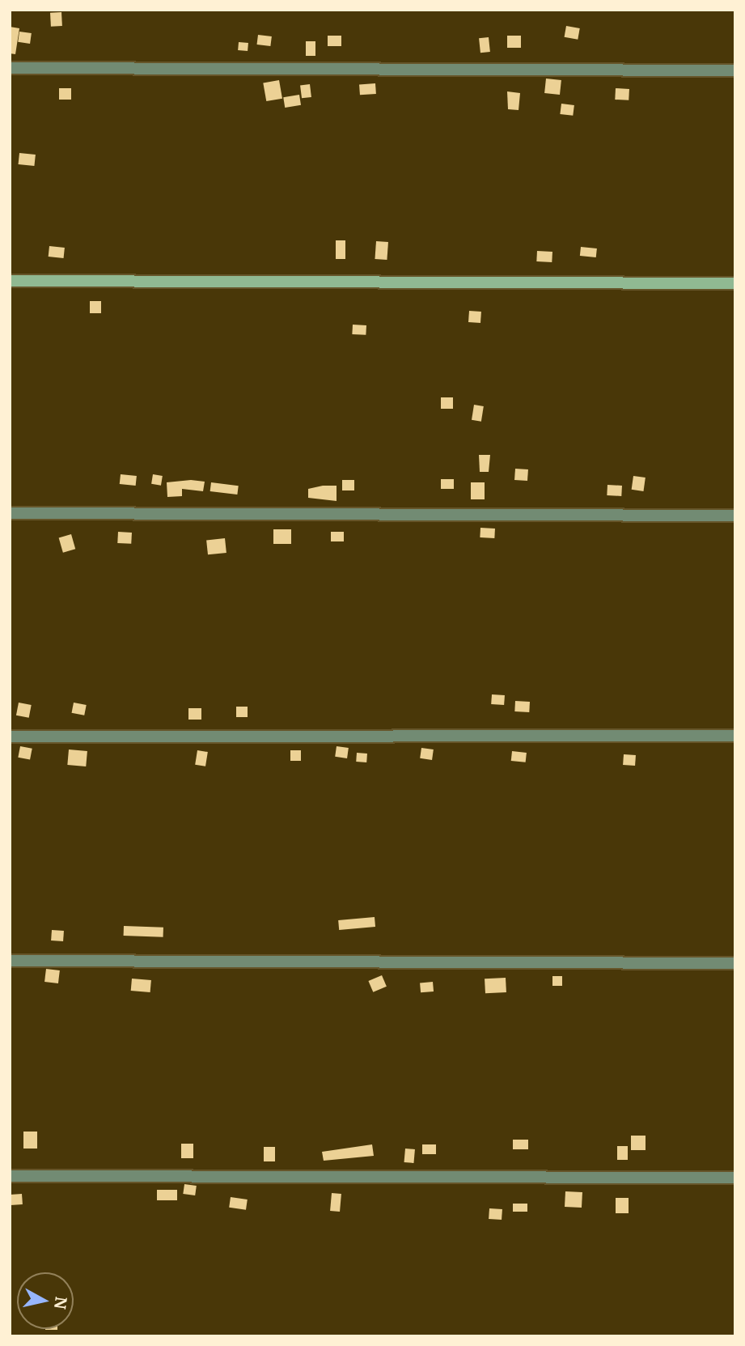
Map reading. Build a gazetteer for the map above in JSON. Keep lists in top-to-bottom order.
{
  "north": "right"
}
